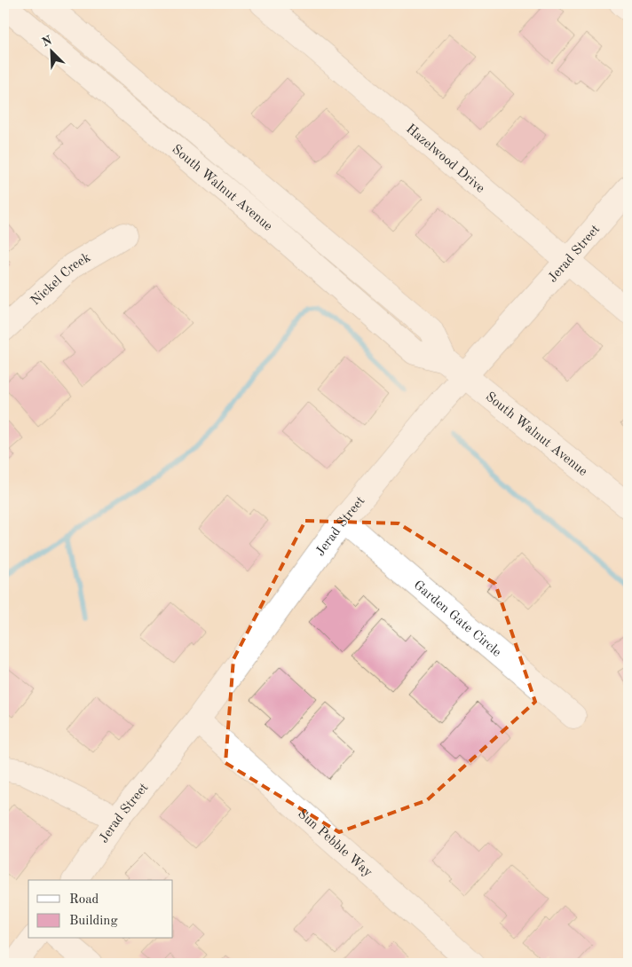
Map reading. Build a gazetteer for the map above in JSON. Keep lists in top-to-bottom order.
{
  "streets": {
    "street": [
      "Hazelwood Drive",
      "South Walnut Avenue",
      "Jerad Street",
      "Nickel Creek",
      "Garden Gate Circle",
      "Sun Pebble Way"
    ]
  },
  "crossings": [
    ["Hazelwood Drive", "Jerad Street"],
    ["South Walnut Avenue", "Jerad Street"],
    ["Jerad Street", "Garden Gate Circle"],
    ["Jerad Street", "Sun Pebble Way"]
  ],
  "legend": ["Road", "Building"],
  "north": "top left"
}
